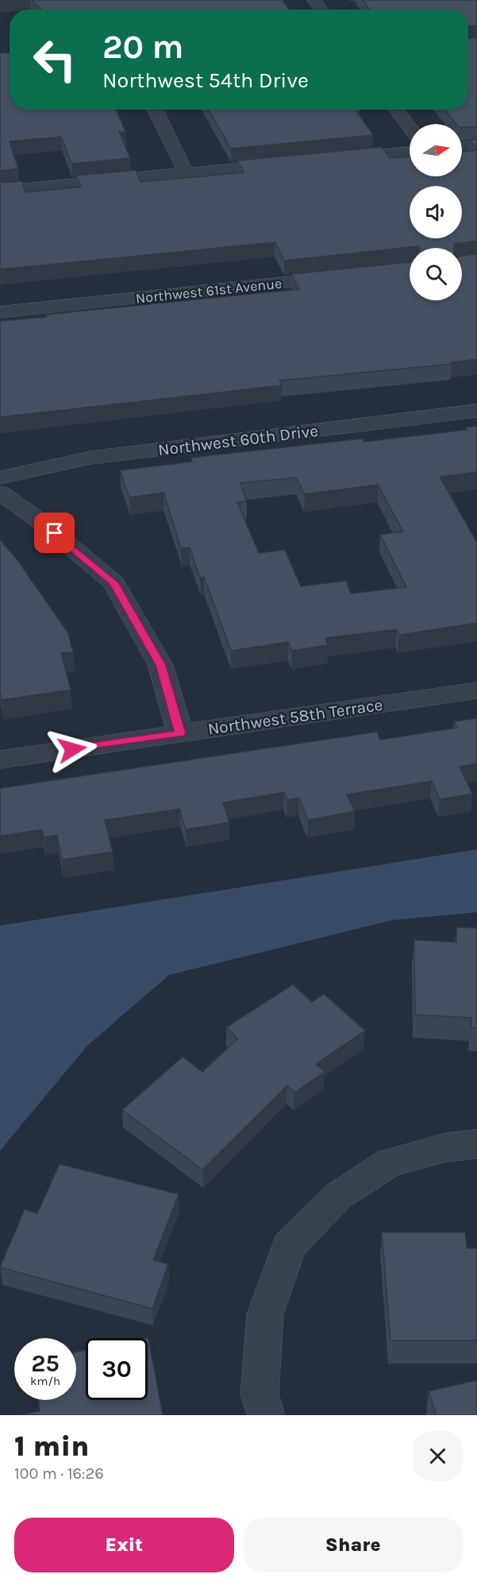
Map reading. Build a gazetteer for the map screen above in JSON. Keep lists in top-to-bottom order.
{
  "streets": {
    "street": ["Northwest 61st Avenue", "Northwest 60th Drive", "Northwest 58th Terrace"]
  },
  "north": "right",
  "page": {
    "turn": ["20 m", "Northwest 54th Drive"],
    "speed": "25 km/h",
    "limit": "30",
    "heading": ["1 min", "100 m · 16:26"],
    "buttons": ["Exit", "Share"]
  }
}
